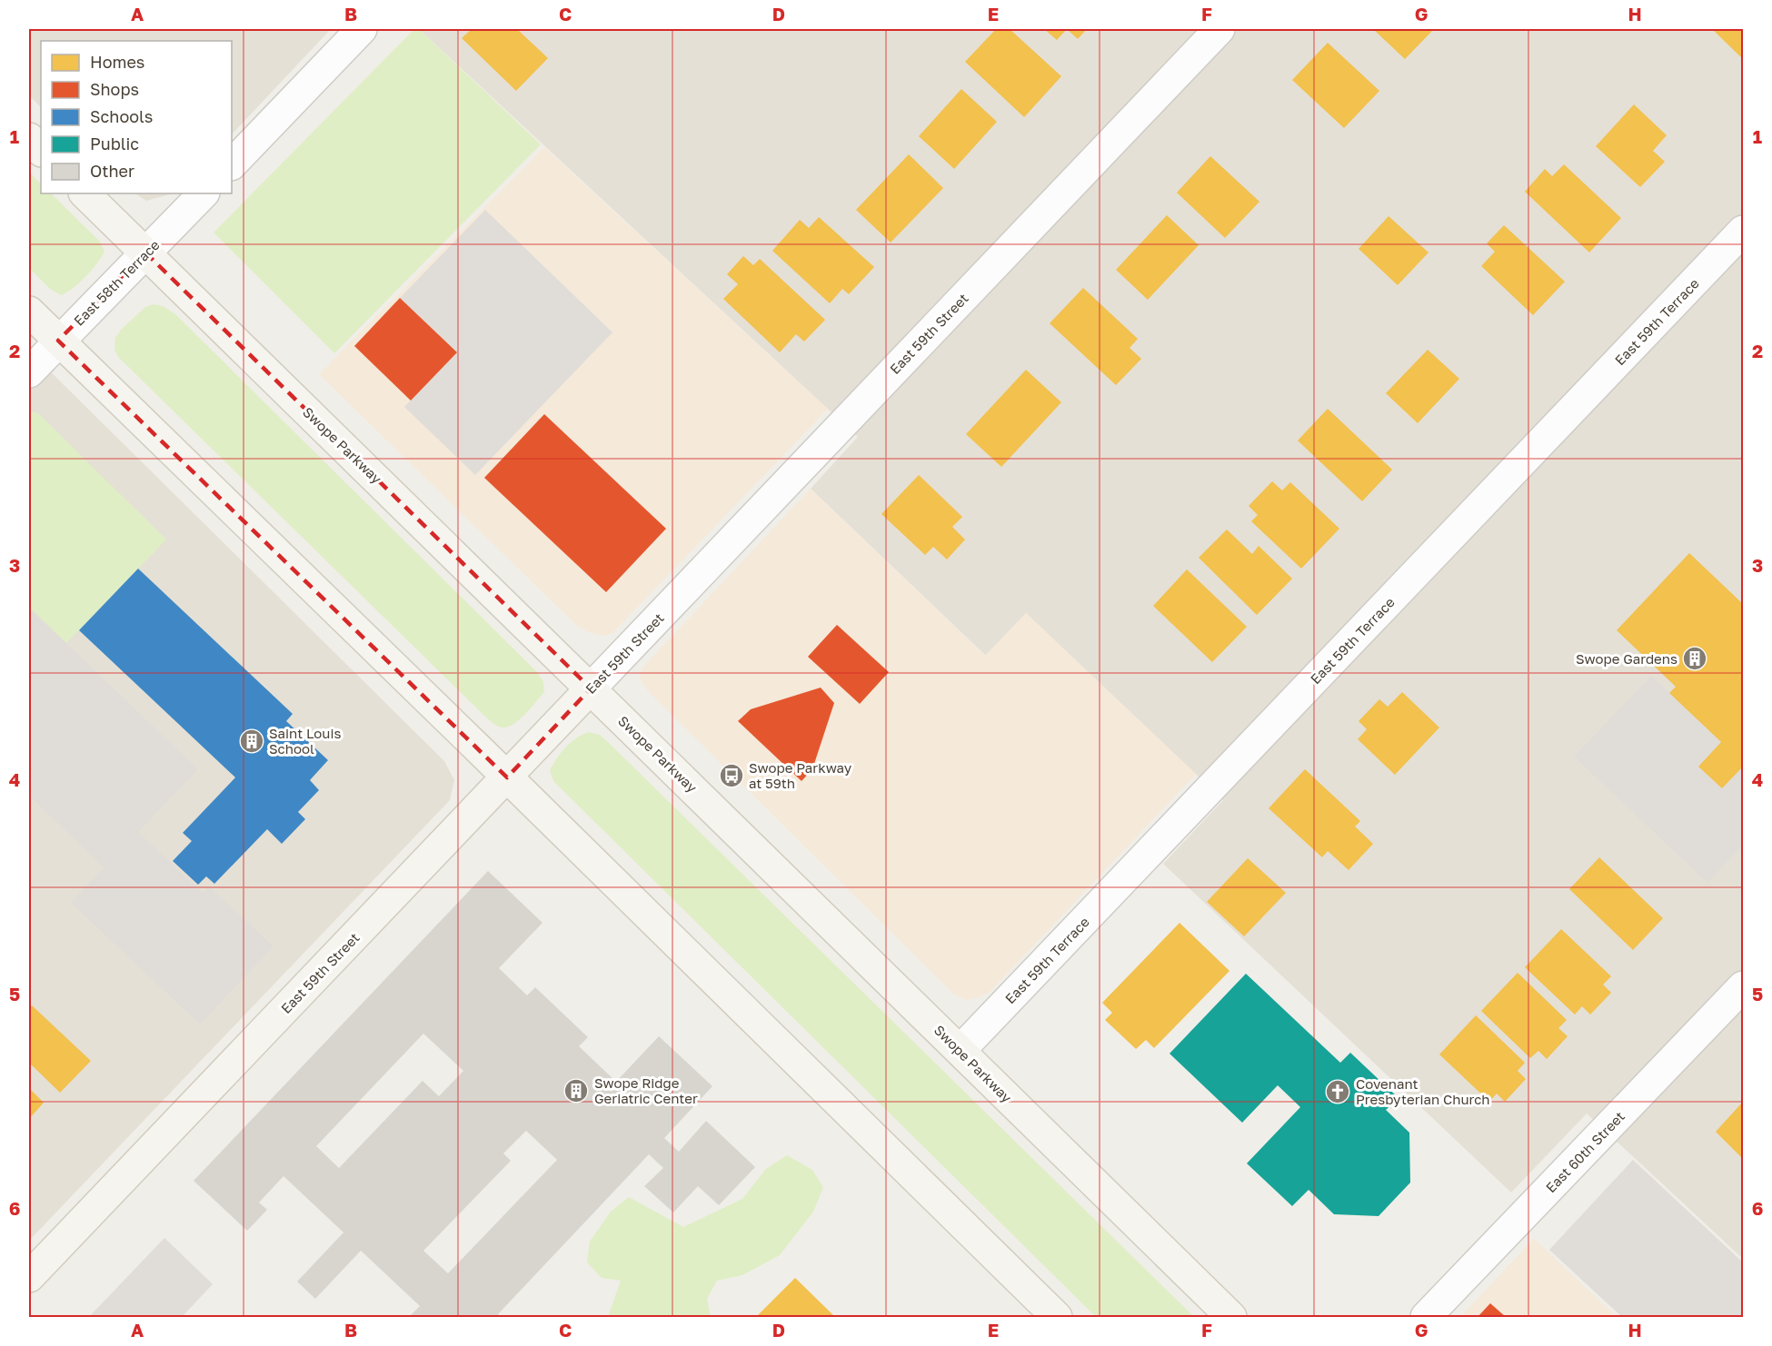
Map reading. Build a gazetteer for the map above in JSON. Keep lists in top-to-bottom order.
{
  "streets": {
    "main road": ["East 59th Street", "Swope Parkway"],
    "street": ["East 58th Terrace", "East 59th Terrace", "East 60th Street"]
  },
  "crossings": [
    ["East 58th Terrace", "Swope Parkway"],
    ["East 59th Terrace", "Swope Parkway"],
    ["East 59th Street", "Swope Parkway"]
  ],
  "places": {
    "building": ["Swope Gardens", "Saint Louis School", "Swope Ridge Geriatric Center"],
    "bus stop": ["Swope Parkway at 59th"],
    "church": ["Covenant Presbyterian Church"]
  },
  "legend": [
    "Homes",
    "Shops",
    "Schools",
    "Public",
    "Other"
  ],
  "grid": {
    "columns": [
      "A",
      "B",
      "C",
      "D",
      "E",
      "F",
      "G",
      "H"
    ],
    "rows": [
      "1",
      "2",
      "3",
      "4",
      "5",
      "6"
    ]
  }
}
